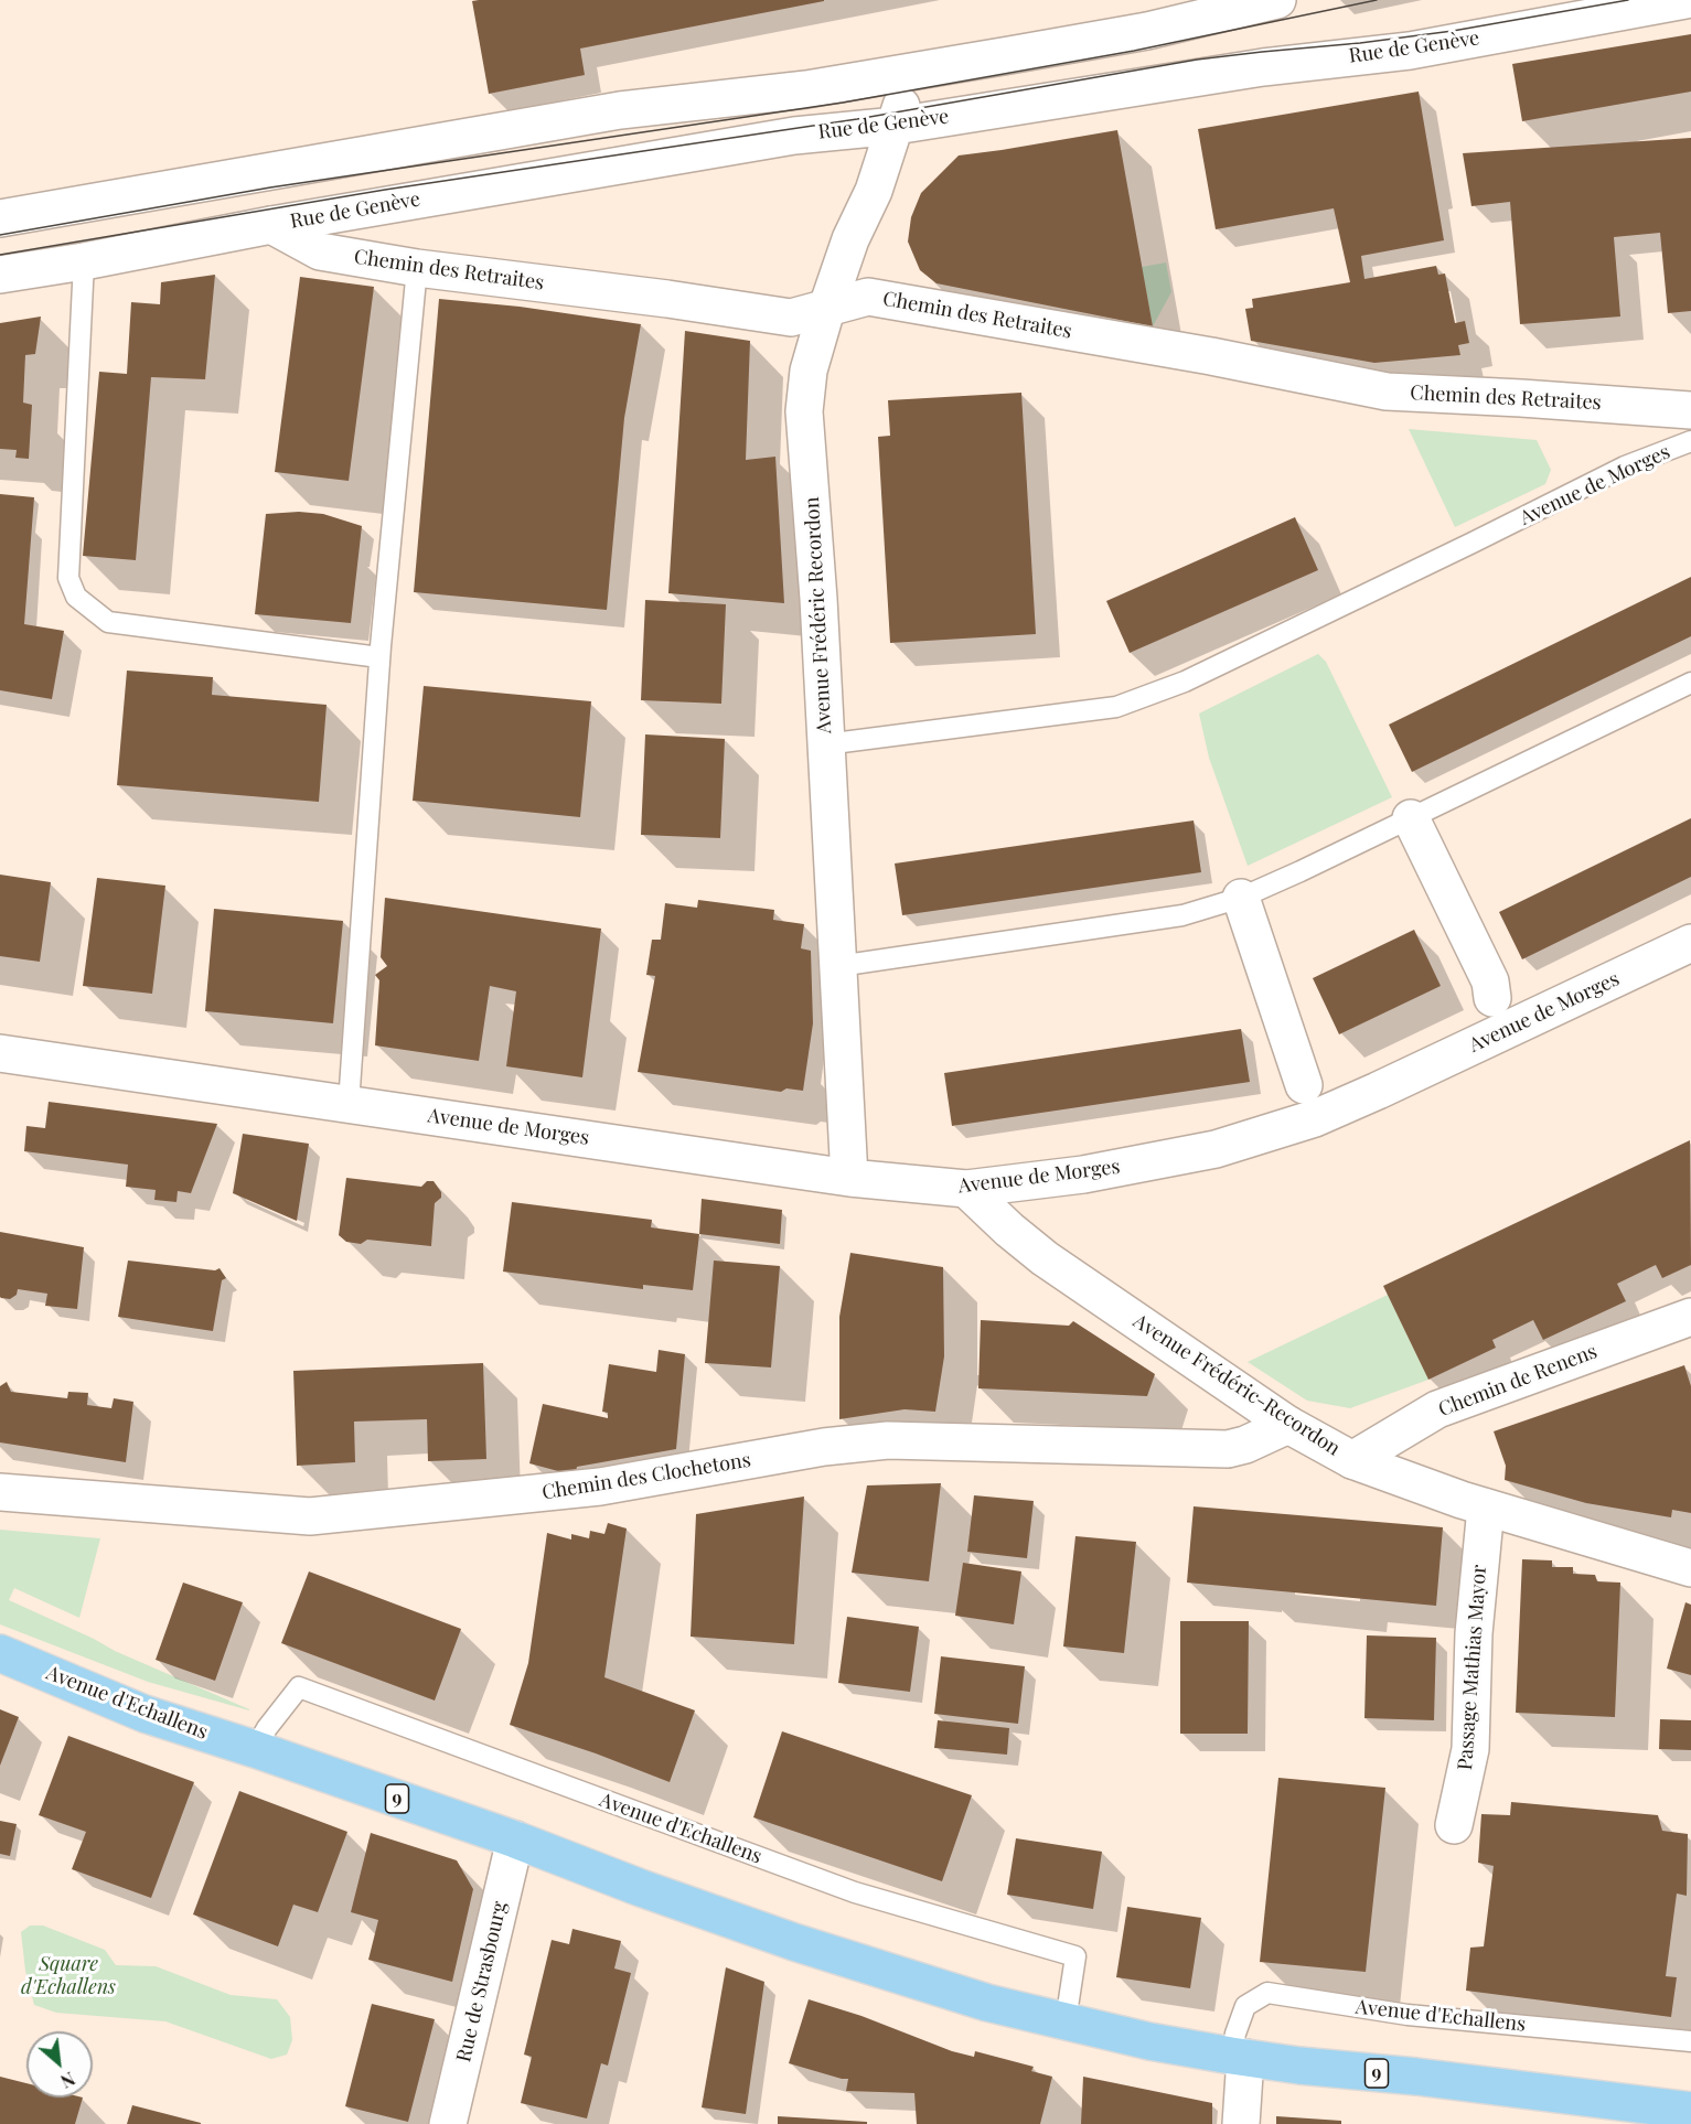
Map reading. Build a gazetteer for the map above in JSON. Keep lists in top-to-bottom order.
{
  "streets": {
    "main road": ["Avenue d'Echallens", "9"],
    "street": [
      "Rue de Genève",
      "Chemin des Retraites",
      "Avenue de Morges",
      "Avenue Frédéric Recordon",
      "Chemin de Renens",
      "Avenue Frédéric-Recordon",
      "Chemin des Clochetons",
      "Passage Mathias Mayor",
      "Rue de Strasbourg"
    ]
  },
  "crossings": [
    ["Rue de Genève", "Chemin des Retraites"],
    ["Rue de Genève", "Avenue Frédéric Recordon"],
    ["Chemin des Retraites", "Avenue Frédéric Recordon"],
    ["Avenue de Morges", "Avenue Frédéric Recordon"],
    ["Avenue de Morges", "Avenue Frédéric-Recordon"],
    ["Chemin de Renens", "Avenue Frédéric-Recordon"],
    ["Avenue Frédéric-Recordon", "Chemin des Clochetons"],
    ["Avenue Frédéric-Recordon", "Passage Mathias Mayor"],
    ["Avenue d'Echallens", "Rue de Strasbourg"]
  ],
  "parks": ["Square d'Echallens"],
  "north": "bottom right"
}
